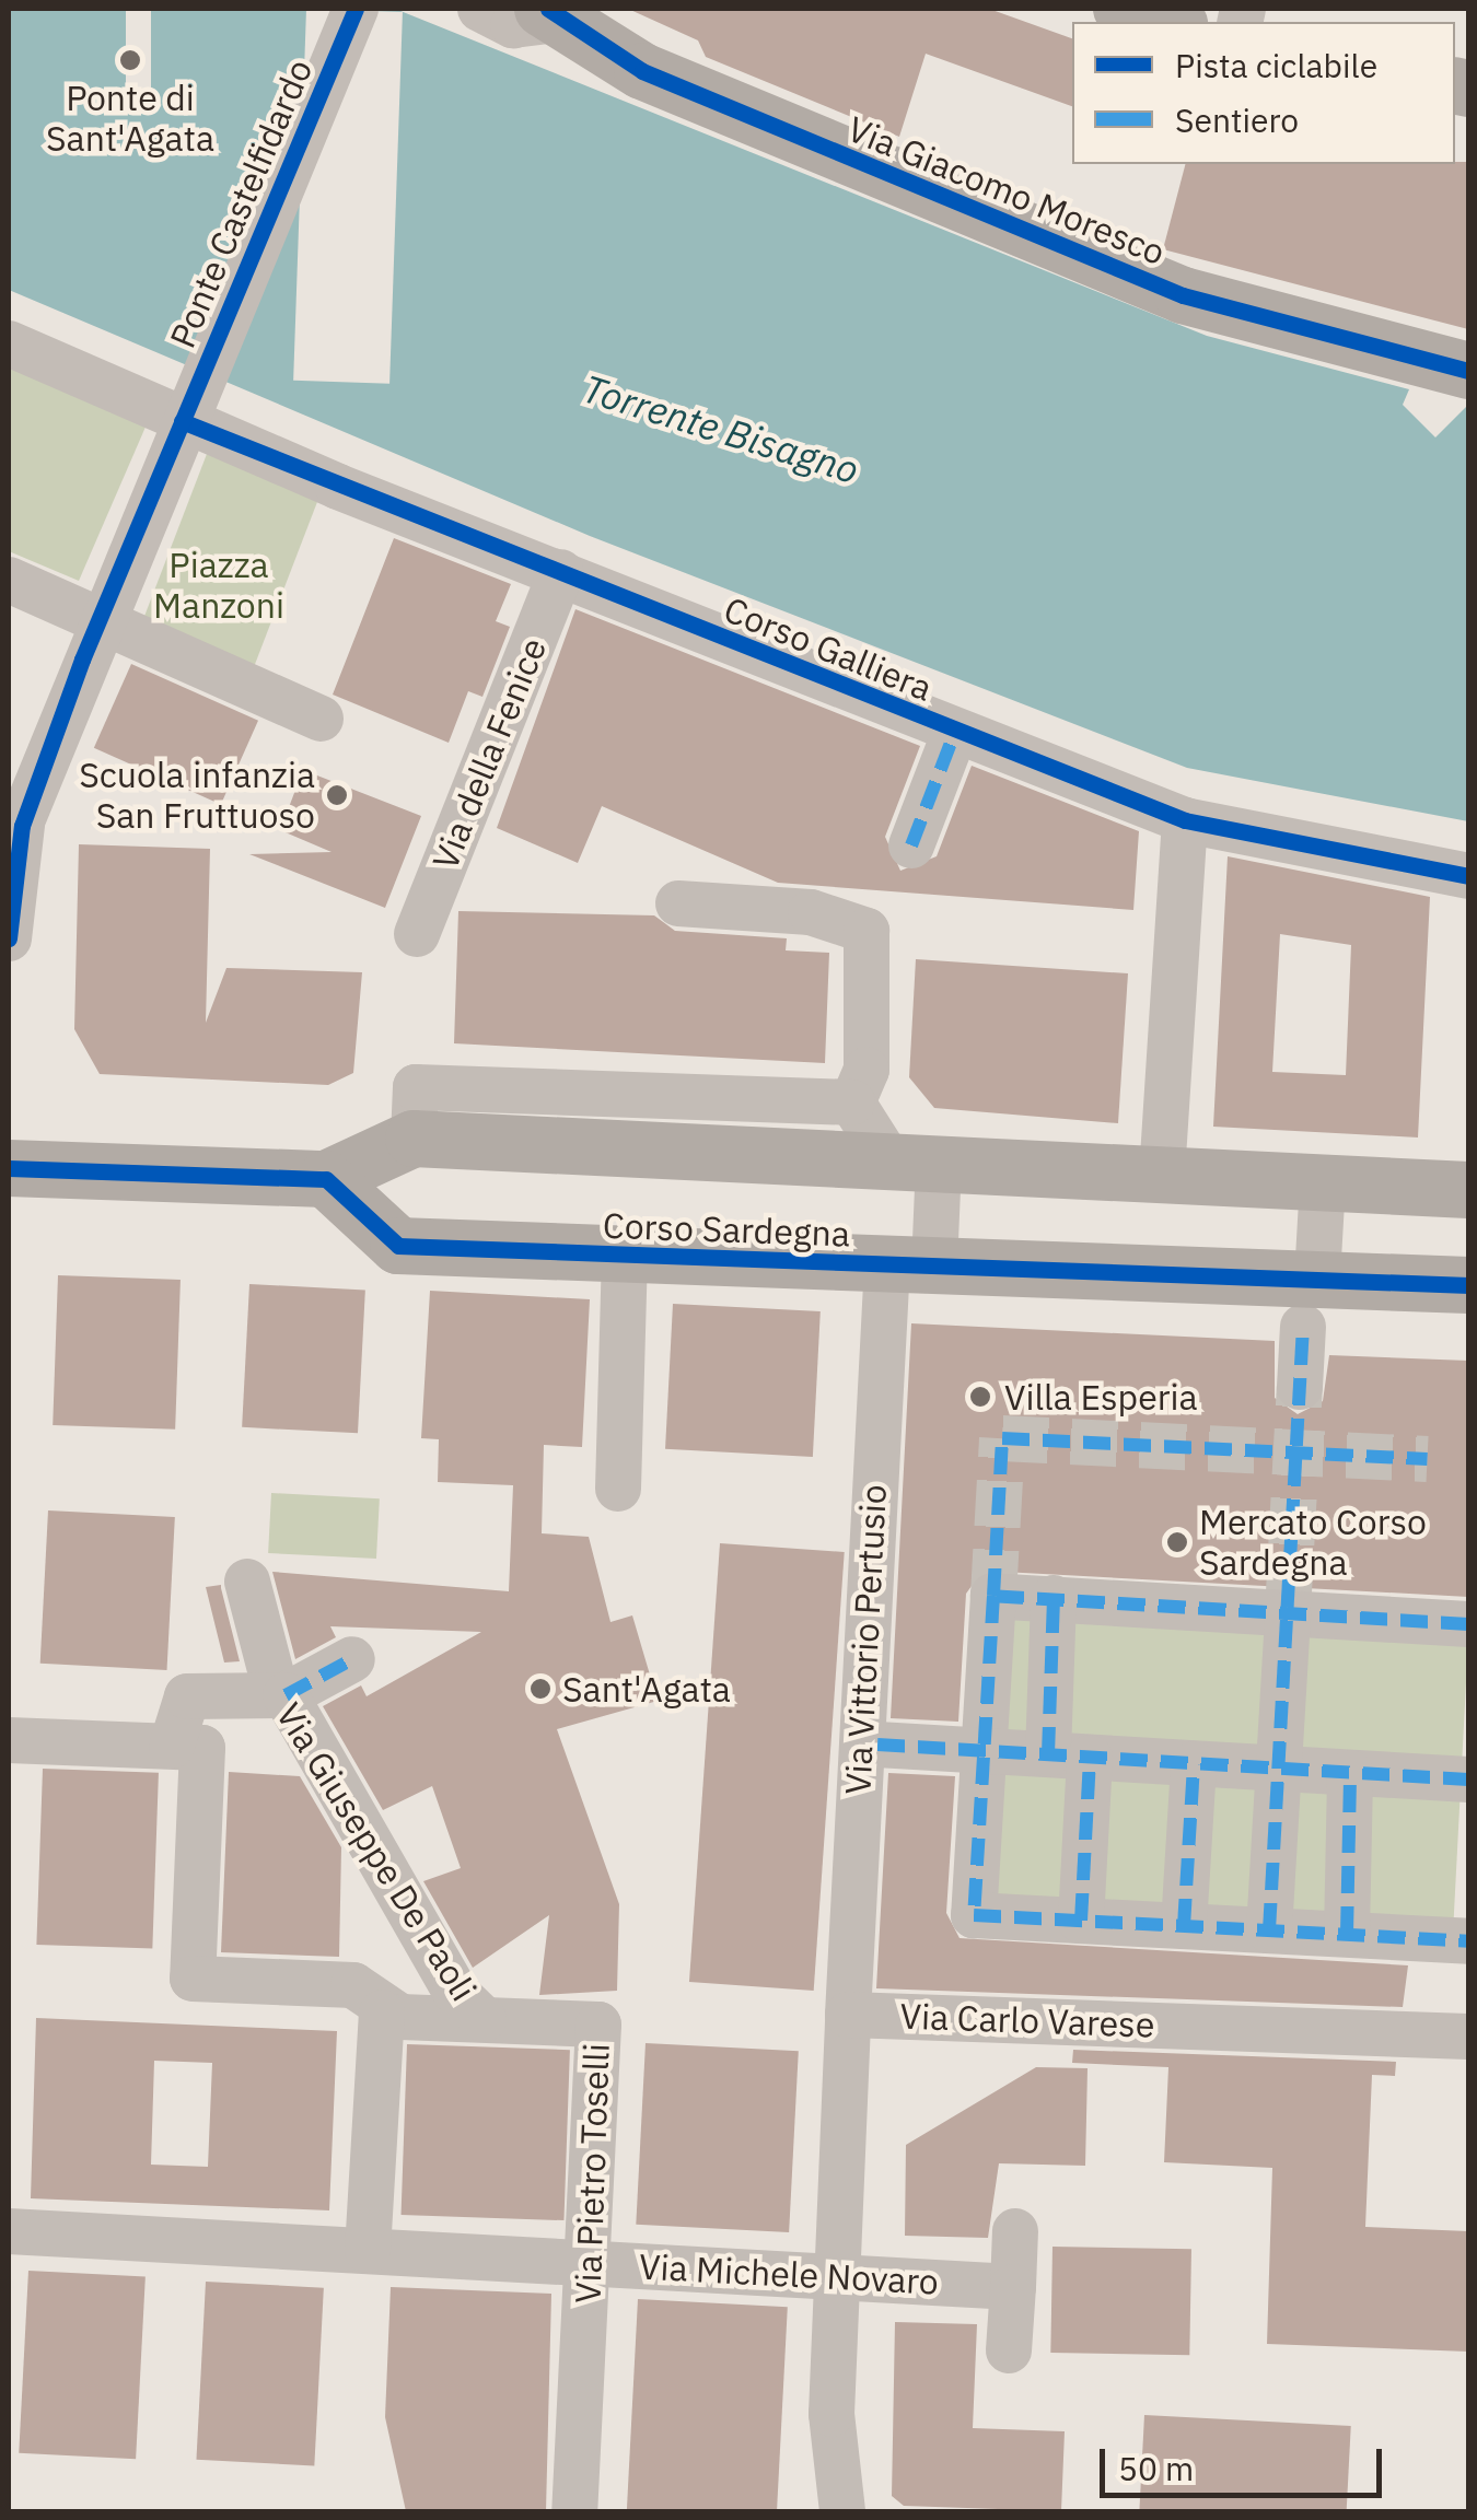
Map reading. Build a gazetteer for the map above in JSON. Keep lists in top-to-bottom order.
{
  "streets": {
    "main road": ["Via Giacomo Moresco", "Corso Sardegna"],
    "street": [
      "Ponte Castelfidardo",
      "Corso Galliera",
      "Via della Fenice",
      "Via Vittorio Pertusio",
      "Via Giuseppe De Paoli",
      "Via Carlo Varese",
      "Via Pietro Toselli",
      "Via Michele Novaro"
    ]
  },
  "crossings": [
    ["Ponte Castelfidardo", "Corso Galliera"],
    ["Corso Galliera", "Via della Fenice"],
    ["Corso Sardegna", "Via Vittorio Pertusio"],
    ["Via Vittorio Pertusio", "Via Carlo Varese"],
    ["Via Giuseppe De Paoli", "Via Pietro Toselli"],
    ["Via Carlo Varese", "Via Michele Novaro"],
    ["Via Pietro Toselli", "Via Michele Novaro"]
  ],
  "water": ["Torrente Bisagno"],
  "parks": ["Piazza Manzoni"],
  "places": [
    "Ponte di Sant'Agata",
    "Scuola infanzia San Fruttuoso",
    "Villa Esperia",
    "Mercato Corso Sardegna",
    "Sant'Agata"
  ],
  "legend": ["Pista ciclabile", "Sentiero"],
  "scale_bar": "50 m"
}
